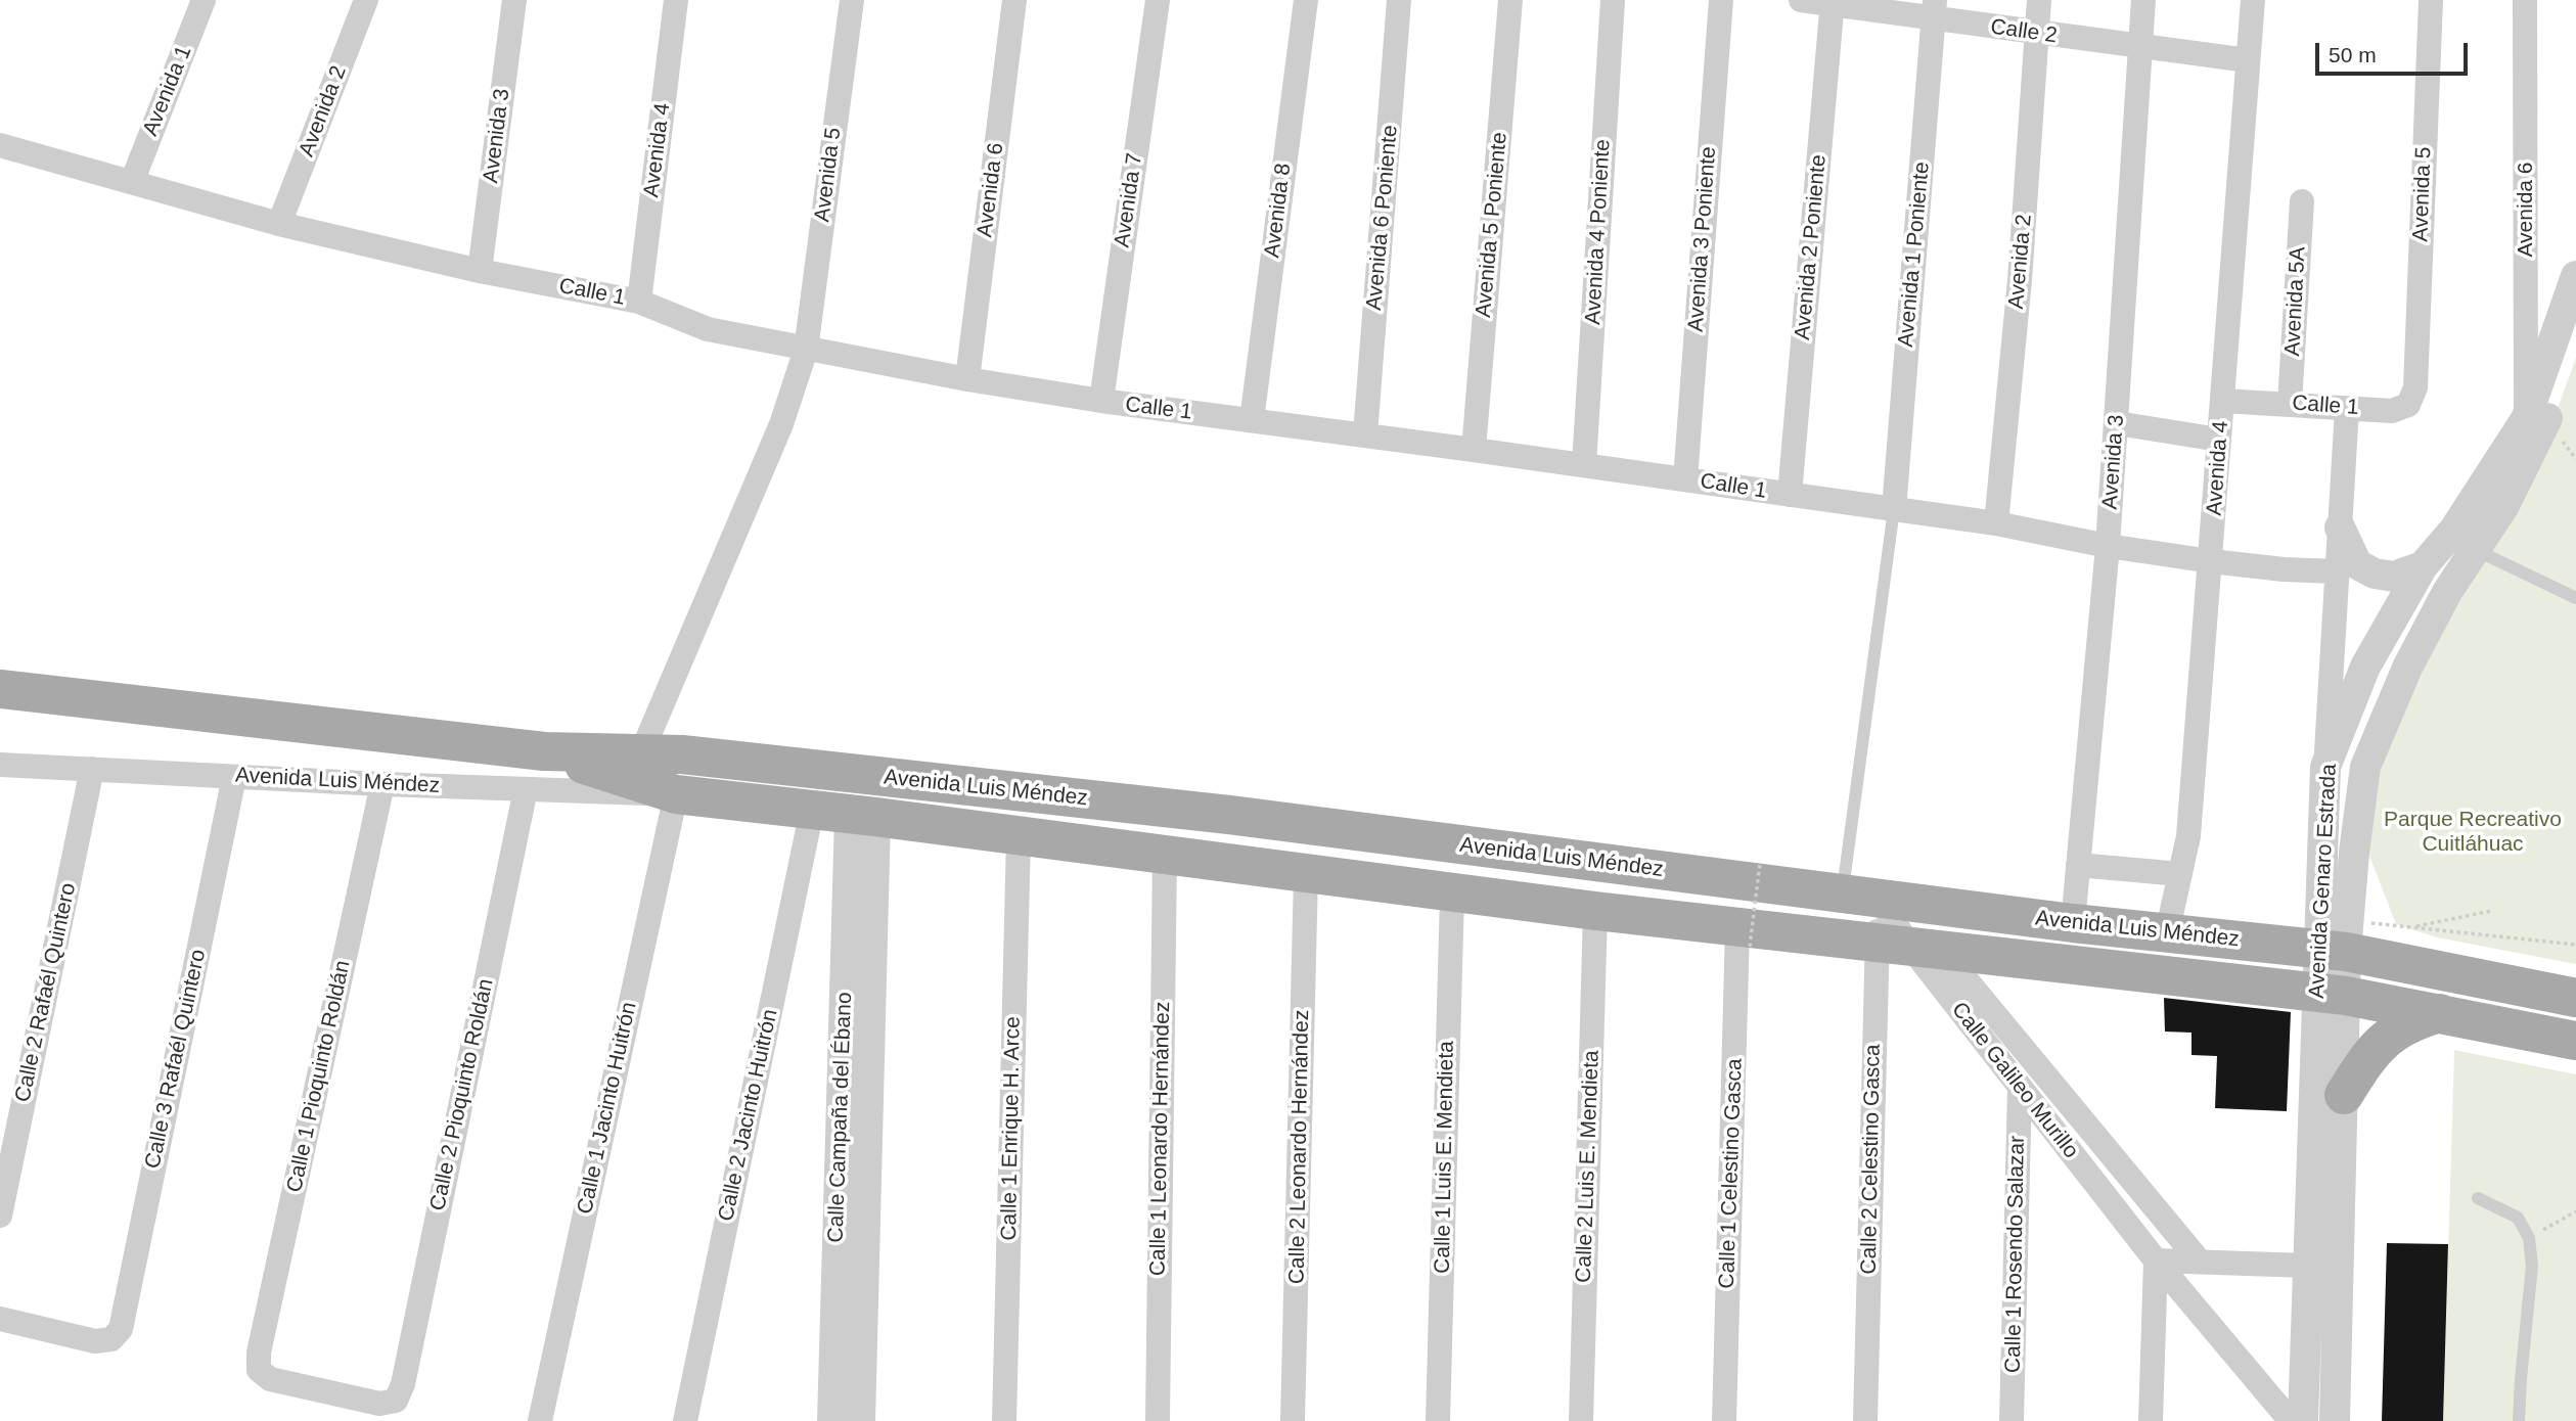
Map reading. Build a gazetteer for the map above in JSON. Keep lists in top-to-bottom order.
{
  "streets": {
    "main road": ["Avenida Luis Méndez"],
    "street": [
      "Calle 2",
      "Avenida 1",
      "Avenida 2",
      "Avenida 3",
      "Avenida 4",
      "Avenida 5",
      "Avenida 6",
      "Avenida 7",
      "Avenida 8",
      "Avenida 6 Poniente",
      "Avenida 5 Poniente",
      "Avenida 4 Poniente",
      "Avenida 3 Poniente",
      "Avenida 2 Poniente",
      "Avenida 1 Poniente",
      "Calle 1",
      "Avenida 5A",
      "Avenida Genaro Estrada",
      "Calle 2 Rafaél Quintero",
      "Calle 3 Rafaél Quintero",
      "Calle 1 Pioquinto Roldán",
      "Calle Galileo Murillo",
      "Calle 2 Pioquinto Roldán",
      "Calle 1 Jacinto Huitrón",
      "Calle 2 Jacinto Huitrón",
      "Calle Campaña del Ébano",
      "Calle 1 Enrique H. Arce",
      "Calle 1 Leonardo Hernández",
      "Calle 2 Leonardo Hernández",
      "Calle 1 Luis E. Mendieta",
      "Calle 2 Celestino Gasca",
      "Calle 2 Luis E. Mendieta",
      "Calle 1 Celestino Gasca",
      "Calle 1 Rosendo Salazar"
    ]
  },
  "crossings": [
    ["Calle 2", "Avenida 2"],
    ["Calle 2", "Avenida 3"],
    ["Calle 2", "Avenida 4"],
    ["Calle 2", "Avenida 2 Poniente"],
    ["Calle 2", "Avenida 1 Poniente"],
    ["Avenida 1", "Calle 1"],
    ["Avenida 2", "Calle 1"],
    ["Avenida 3", "Calle 1"],
    ["Avenida 3", "Avenida Luis Méndez"],
    ["Avenida 4", "Calle 1"],
    ["Avenida 4", "Avenida Luis Méndez"],
    ["Avenida 5", "Calle 1"],
    ["Avenida 5", "Avenida Luis Méndez"],
    ["Avenida 6", "Calle 1"],
    ["Avenida 6", "Avenida Genaro Estrada"],
    ["Avenida 7", "Calle 1"],
    ["Avenida 8", "Calle 1"],
    ["Avenida 6 Poniente", "Calle 1"],
    ["Avenida 5 Poniente", "Calle 1"],
    ["Avenida 4 Poniente", "Calle 1"],
    ["Avenida 3 Poniente", "Calle 1"],
    ["Avenida 2 Poniente", "Calle 1"],
    ["Avenida 1 Poniente", "Calle 1"],
    ["Calle 1", "Avenida 5A"],
    ["Avenida Luis Méndez", "Avenida Genaro Estrada"],
    ["Avenida Luis Méndez", "Calle 2 Rafaél Quintero"],
    ["Avenida Luis Méndez", "Calle 3 Rafaél Quintero"],
    ["Avenida Luis Méndez", "Calle 1 Pioquinto Roldán"],
    ["Avenida Luis Méndez", "Calle Galileo Murillo"],
    ["Avenida Luis Méndez", "Calle 2 Pioquinto Roldán"],
    ["Avenida Luis Méndez", "Calle 1 Jacinto Huitrón"],
    ["Avenida Luis Méndez", "Calle 2 Jacinto Huitrón"],
    ["Avenida Luis Méndez", "Calle Campaña del Ébano"],
    ["Avenida Luis Méndez", "Calle 1 Enrique H. Arce"],
    ["Avenida Luis Méndez", "Calle 1 Leonardo Hernández"],
    ["Avenida Luis Méndez", "Calle 2 Leonardo Hernández"],
    ["Avenida Luis Méndez", "Calle 1 Luis E. Mendieta"],
    ["Avenida Luis Méndez", "Calle 2 Celestino Gasca"],
    ["Avenida Luis Méndez", "Calle 2 Luis E. Mendieta"],
    ["Avenida Luis Méndez", "Calle 1 Celestino Gasca"],
    ["Calle 1 Pioquinto Roldán", "Calle 2 Pioquinto Roldán"],
    ["Calle Galileo Murillo", "Calle 2 Celestino Gasca"],
    ["Calle Galileo Murillo", "Calle 1 Rosendo Salazar"],
    ["Calle 2 Jacinto Huitrón", "Calle Campaña del Ébano"]
  ],
  "parks": ["Parque Recreativo Cuitláhuac"],
  "scale_bar": "50 m"
}
